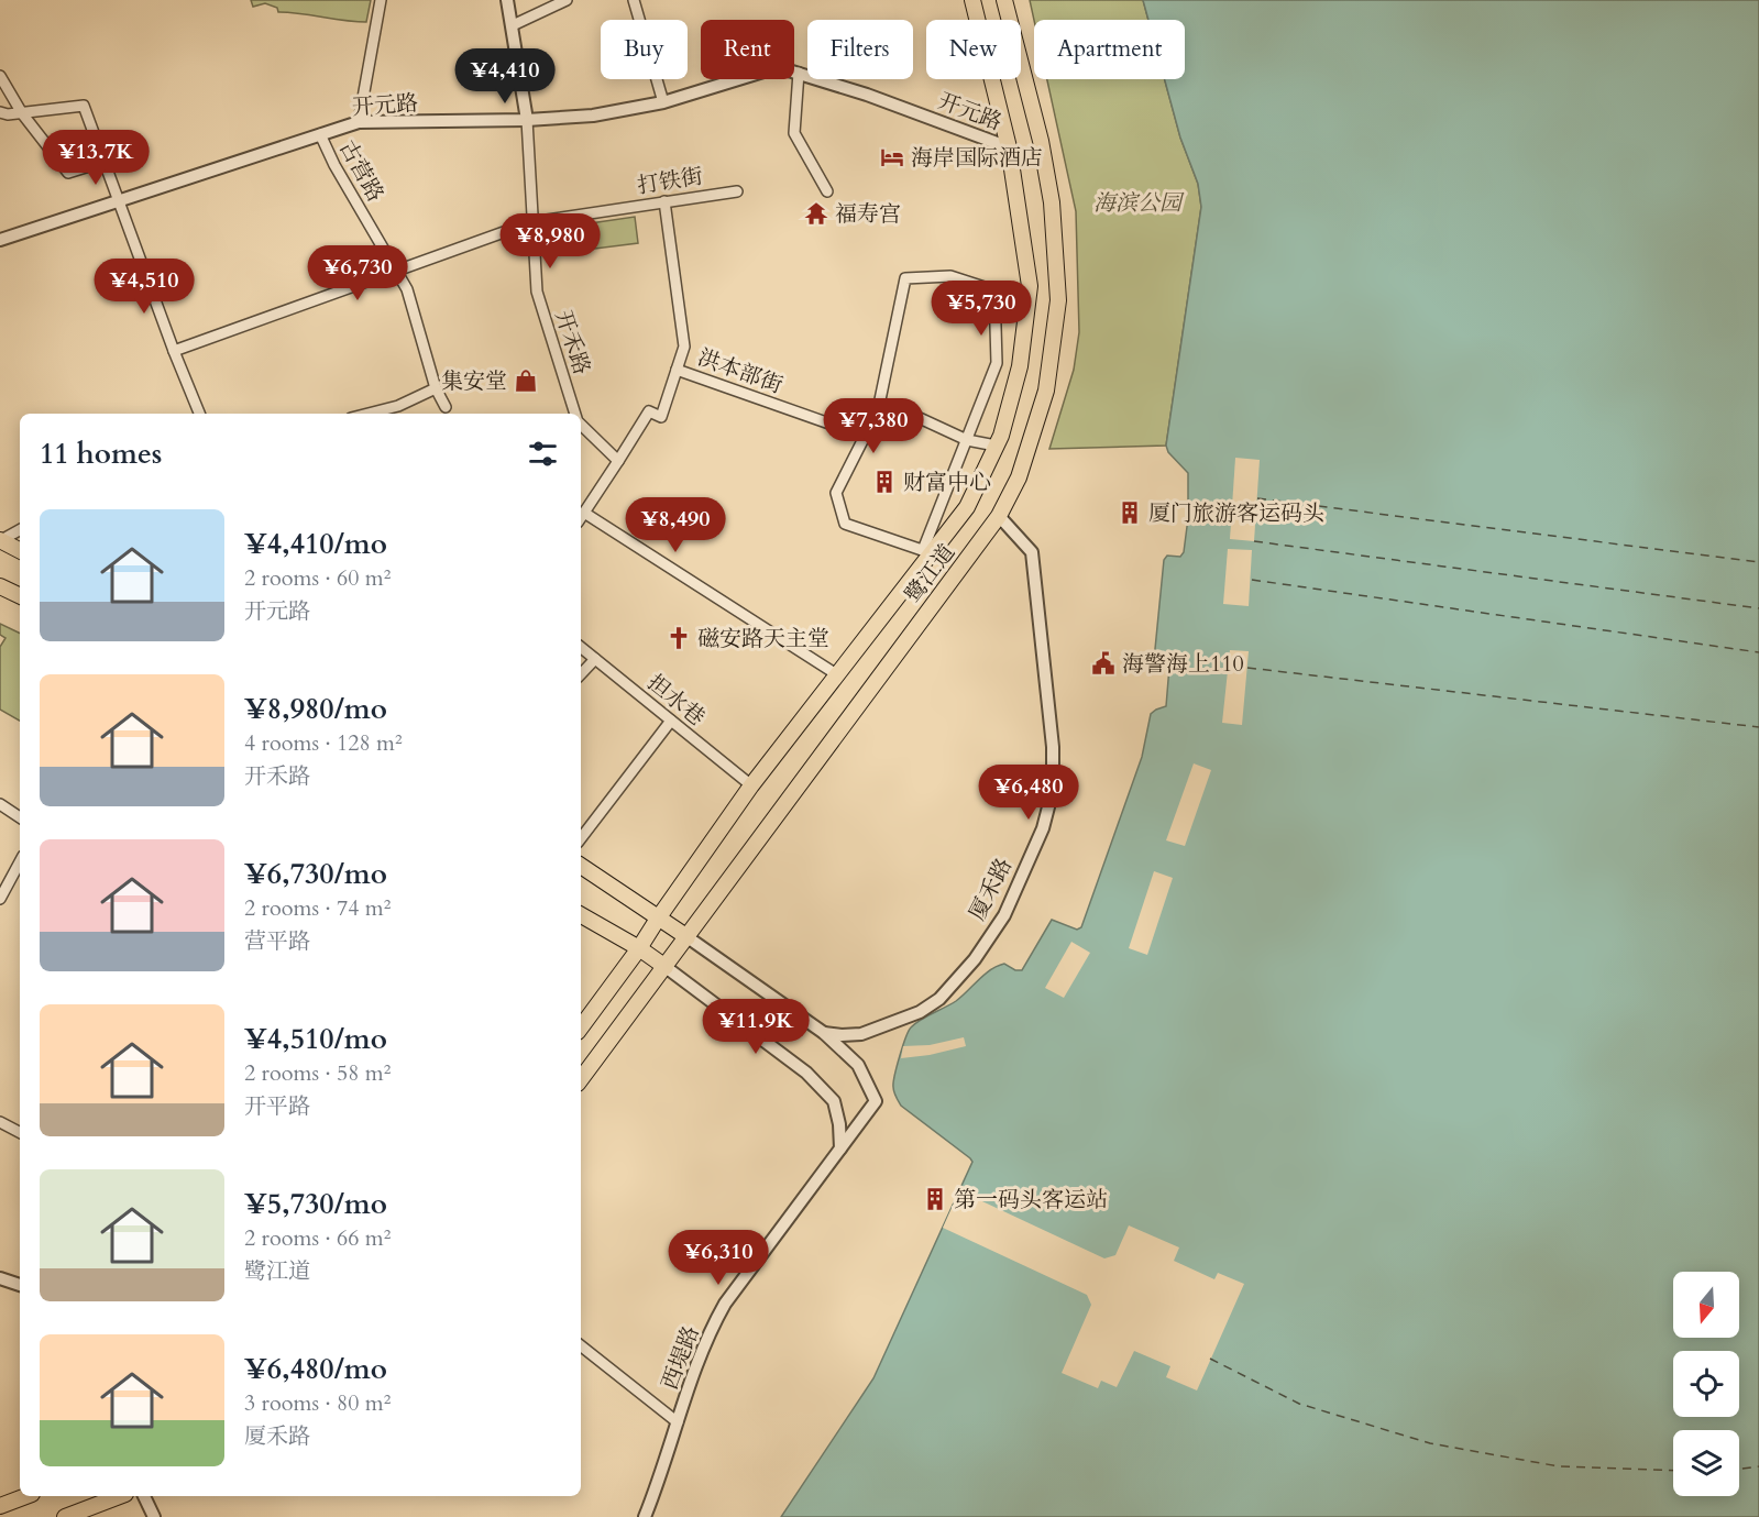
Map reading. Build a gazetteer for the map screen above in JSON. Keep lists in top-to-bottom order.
{
  "streets": {
    "main road": ["鹭江道"],
    "street": [
      "开元路",
      "古营路",
      "打铁街",
      "开禾路",
      "洪本部街",
      "担水巷",
      "厦禾路",
      "西堤路"
    ]
  },
  "crossings": [
    ["开元路", "古营路"],
    ["开元路", "开禾路"],
    ["开元路", "鹭江道"],
    ["古营路", "打铁街"],
    ["打铁街", "开禾路"],
    ["鹭江道", "担水巷"],
    ["鹭江道", "厦禾路"],
    ["厦禾路", "西堤路"]
  ],
  "parks": ["海滨公园"],
  "places": {
    "hotel": ["海岸国际酒店"],
    "temple": ["福寿宫"],
    "shop": ["集安堂"],
    "building": ["财富中心", "厦门旅游客运码头", "第一码头客运站"],
    "church": ["磁安路天主堂"],
    "public building": ["海警海上110"]
  },
  "north": "bottom",
  "page": {
    "chip": [
      "Buy",
      "Rent",
      "Filters",
      "New",
      "Apartment"
    ],
    "price": [
      "¥4,410",
      "¥13.7K",
      "¥8,980",
      "¥6,730",
      "¥4,510",
      "¥5,730",
      "¥7,380",
      "¥8,490",
      "¥6,480",
      "¥11.9K",
      "¥6,310"
    ],
    "heading": "11 homes",
    "list": [
      {
        "name": "¥4,410/mo",
        "note": "2 rooms · 60 m² · 开元路"
      },
      {
        "name": "¥8,980/mo",
        "note": "4 rooms · 128 m² · 开禾路"
      },
      {
        "name": "¥6,730/mo",
        "note": "2 rooms · 74 m² · 营平路"
      },
      {
        "name": "¥4,510/mo",
        "note": "2 rooms · 58 m² · 开平路"
      },
      {
        "name": "¥5,730/mo",
        "note": "2 rooms · 66 m² · 鹭江道"
      },
      {
        "name": "¥6,480/mo",
        "note": "3 rooms · 80 m² · 厦禾路"
      }
    ]
  }
}
